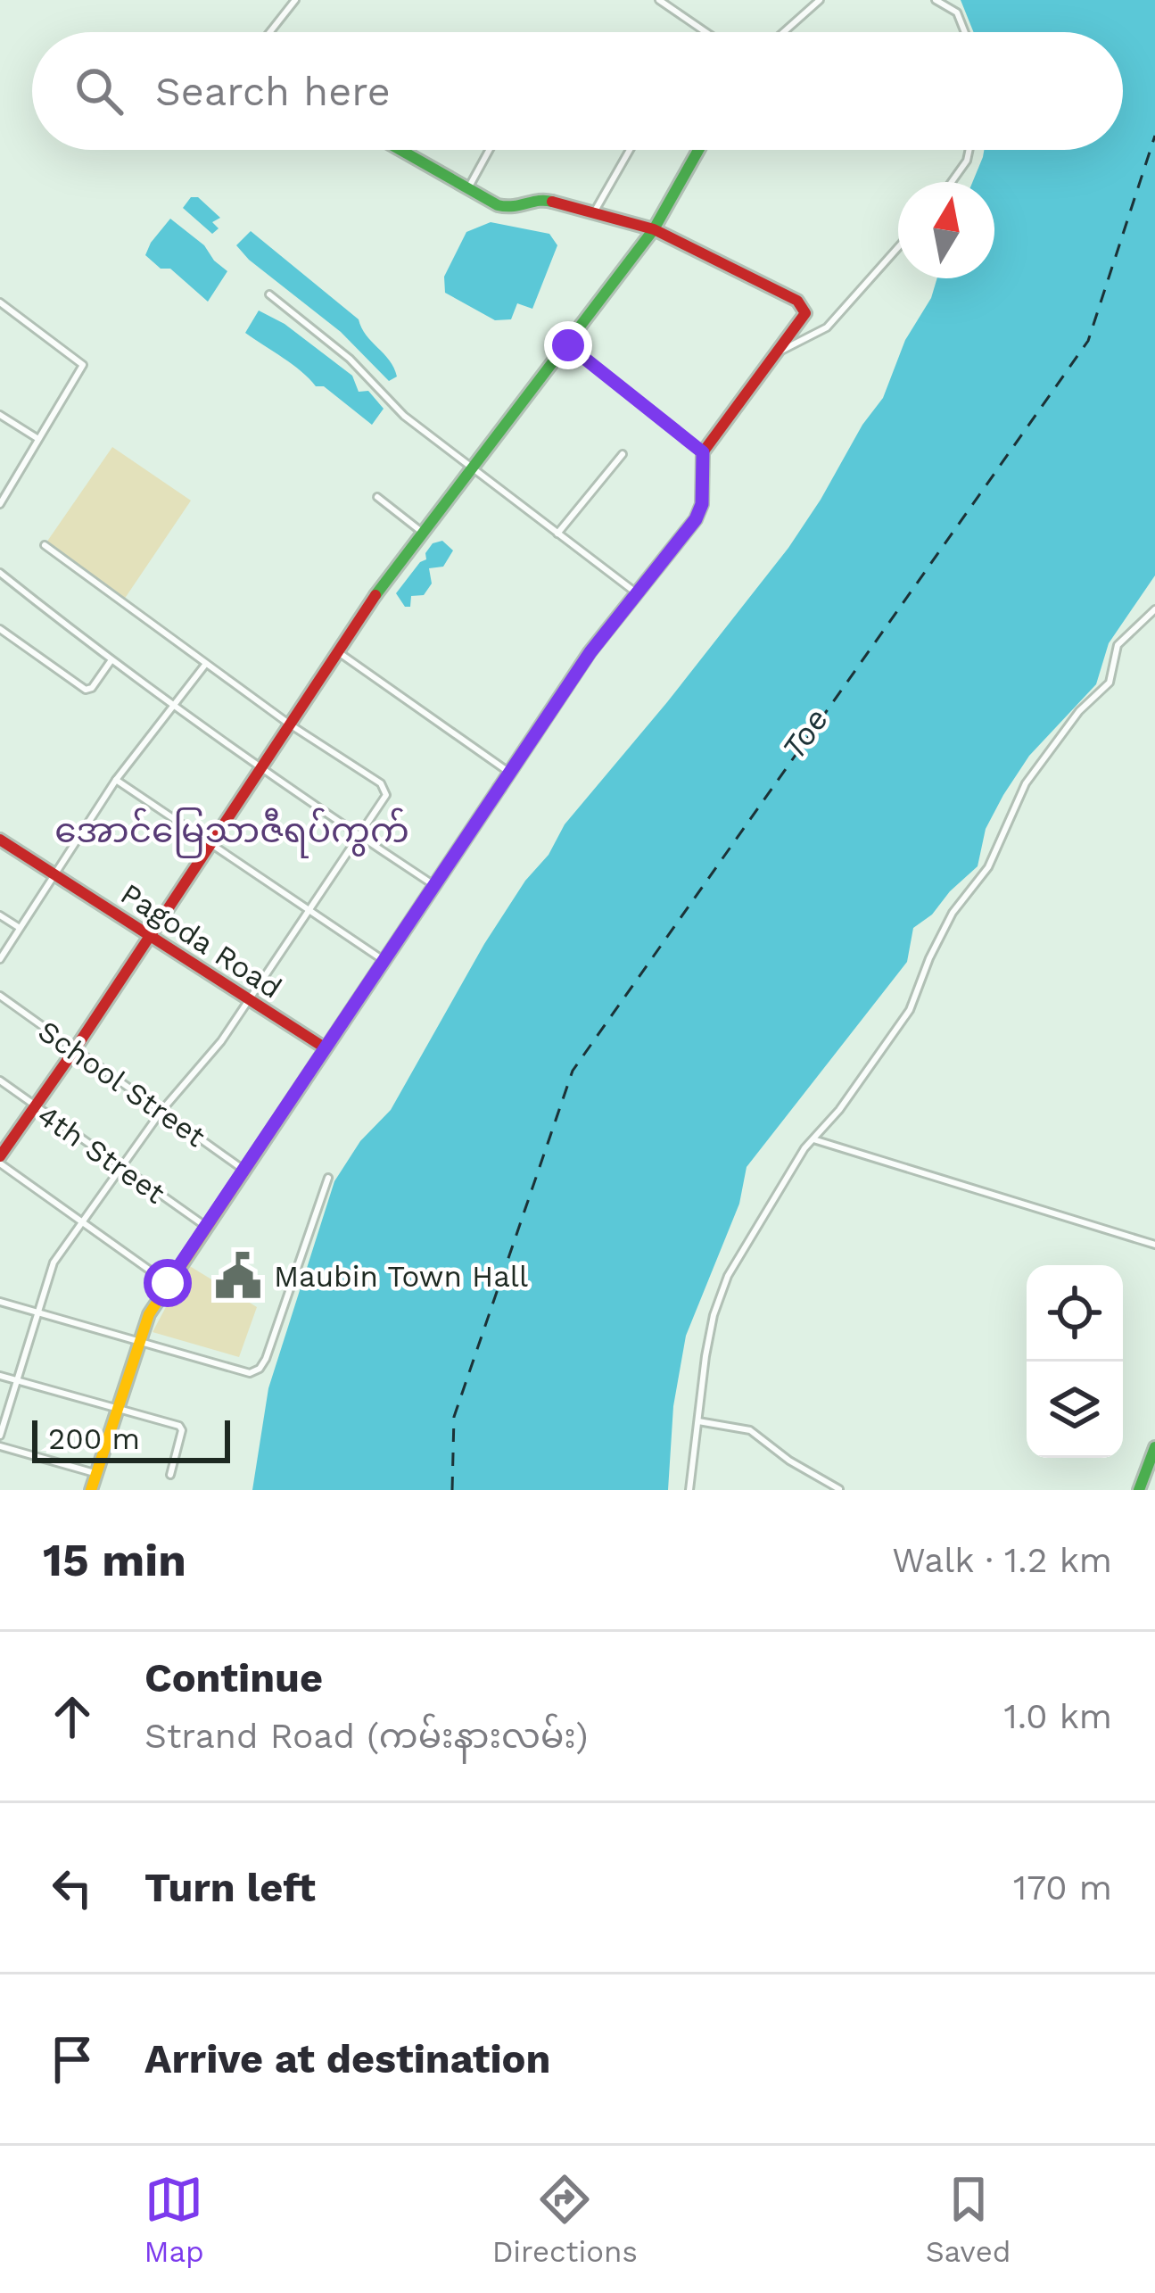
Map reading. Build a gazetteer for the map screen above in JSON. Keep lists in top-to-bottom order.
{
  "streets": {
    "street": ["Pagoda Road", "School Street", "4th Street"]
  },
  "districts": ["အောင်မြေသာဇီရပ်ကွက်"],
  "water": ["Toe"],
  "places": {
    "public building": ["Maubin Town Hall"]
  },
  "scale_bar": "200 m",
  "north": "top",
  "page": {
    "search": "Search here",
    "scale": "200 m",
    "heading": ["15 min", "Walk · 1.2 km"],
    "list": [
      ["Continue", "Strand Road (ကမ်းနားလမ်း)", "1.0 km"],
      ["Turn left", "170 m"],
      "Arrive at destination"
    ],
    "nav": ["Map", "Directions", "Saved"]
  }
}
